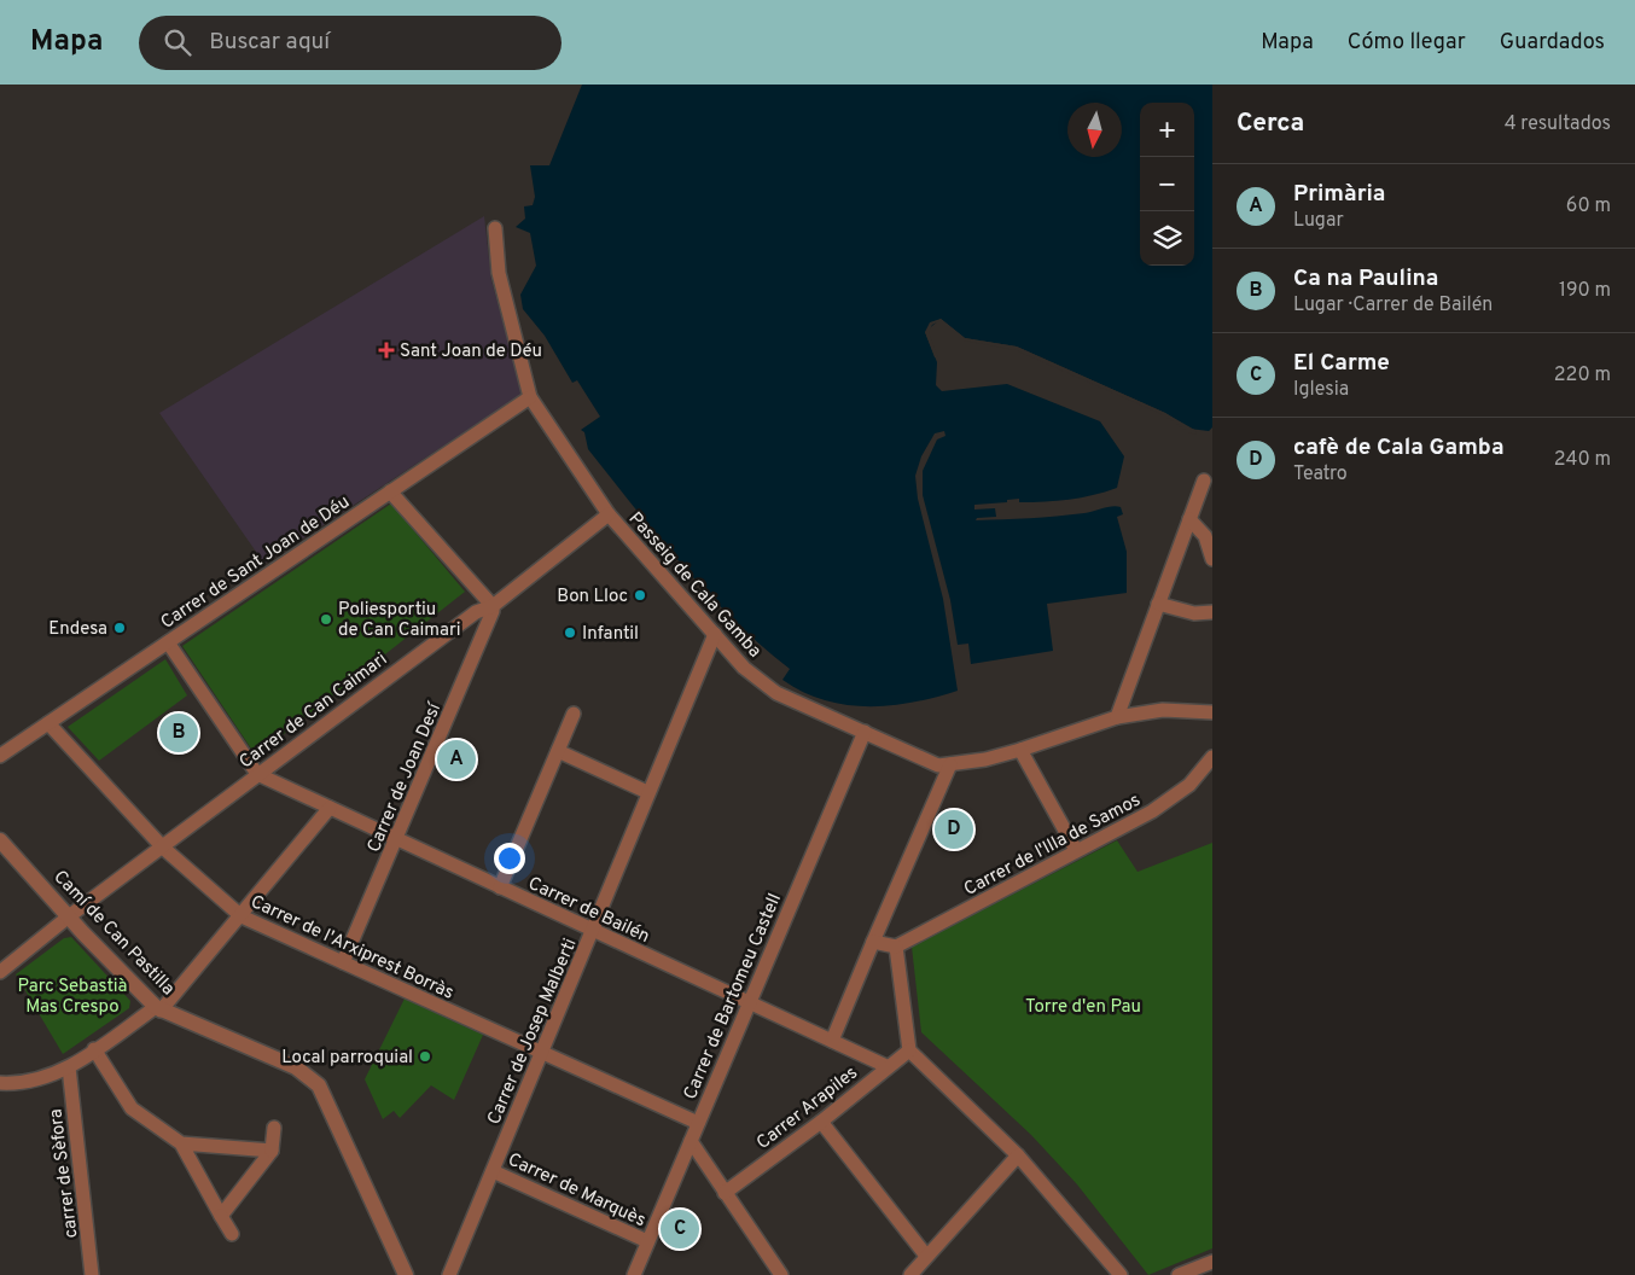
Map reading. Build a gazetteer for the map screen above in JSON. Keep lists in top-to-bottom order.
{
  "streets": {
    "street": [
      "Carrer de Sant Joan de Déu",
      "Passeig de Cala Gamba",
      "Carrer de Can Caimari",
      "Carrer de Joan Desí",
      "Carrer de l'Illa de Samos",
      "Carrer de Bailén",
      "Camí de Can Pastilla",
      "Carrer de l'Arxiprest Borràs",
      "Carrer de Bartomeu Castell",
      "Carrer de Josep Malberti",
      "Carrer Arapiles",
      "carrer de Sèfora",
      "Carrer de Marquès"
    ]
  },
  "crossings": [
    ["Carrer de Sant Joan de Déu", "Passeig de Cala Gamba"],
    ["Carrer de Sant Joan de Déu", "Carrer de l'Arxiprest Borràs"],
    ["Passeig de Cala Gamba", "Carrer de Can Caimari"],
    ["Passeig de Cala Gamba", "Carrer de Bartomeu Castell"],
    ["Passeig de Cala Gamba", "Carrer de Josep Malberti"],
    ["Carrer de Can Caimari", "Carrer de Joan Desí"],
    ["Carrer de Can Caimari", "Carrer de Bailén"],
    ["Carrer de Can Caimari", "Camí de Can Pastilla"],
    ["Carrer de Can Caimari", "Carrer de l'Arxiprest Borràs"],
    ["Carrer de Joan Desí", "Carrer de Bailén"],
    ["Carrer de Joan Desí", "Carrer de l'Arxiprest Borràs"],
    ["Carrer de Bailén", "Carrer de Bartomeu Castell"],
    ["Carrer de Bailén", "Carrer de Josep Malberti"],
    ["Carrer de Bailén", "Carrer Arapiles"],
    ["Carrer de l'Arxiprest Borràs", "Carrer de Bartomeu Castell"],
    ["Carrer de l'Arxiprest Borràs", "Carrer de Josep Malberti"],
    ["Carrer de Bartomeu Castell", "Carrer de Marquès"],
    ["Carrer de Josep Malberti", "Carrer de Marquès"]
  ],
  "parks": ["Parc Sebastià Mas Crespo", "Torre d'en Pau"],
  "places": {
    "health": ["Sant Joan de Déu"],
    "other": [
      "Bon Lloc",
      "Poliesportiu de Can Caimari",
      "Endesa",
      "Infantil",
      "Local parroquial"
    ]
  },
  "north": "bottom",
  "page": {
    "header": "Mapa",
    "search": "Buscar aquí",
    "nav": ["Mapa", "Cómo llegar", "Guardados"],
    "heading": ["Cerca", "4 resultados"],
    "map_buttons": ["+", "−"],
    "list": [
      {
        "mark": "A",
        "name": "Primària",
        "note": "Lugar",
        "value": "60 m"
      },
      {
        "mark": "B",
        "name": "Ca na Paulina",
        "note": "Lugar · Carrer de Bailén",
        "value": "190 m"
      },
      {
        "mark": "C",
        "name": "El Carme",
        "note": "Iglesia",
        "value": "220 m"
      },
      {
        "mark": "D",
        "name": "cafè de Cala Gamba",
        "note": "Teatro",
        "value": "240 m"
      }
    ],
    "pins": [
      "B",
      "A",
      "D",
      "C"
    ]
  }
}
